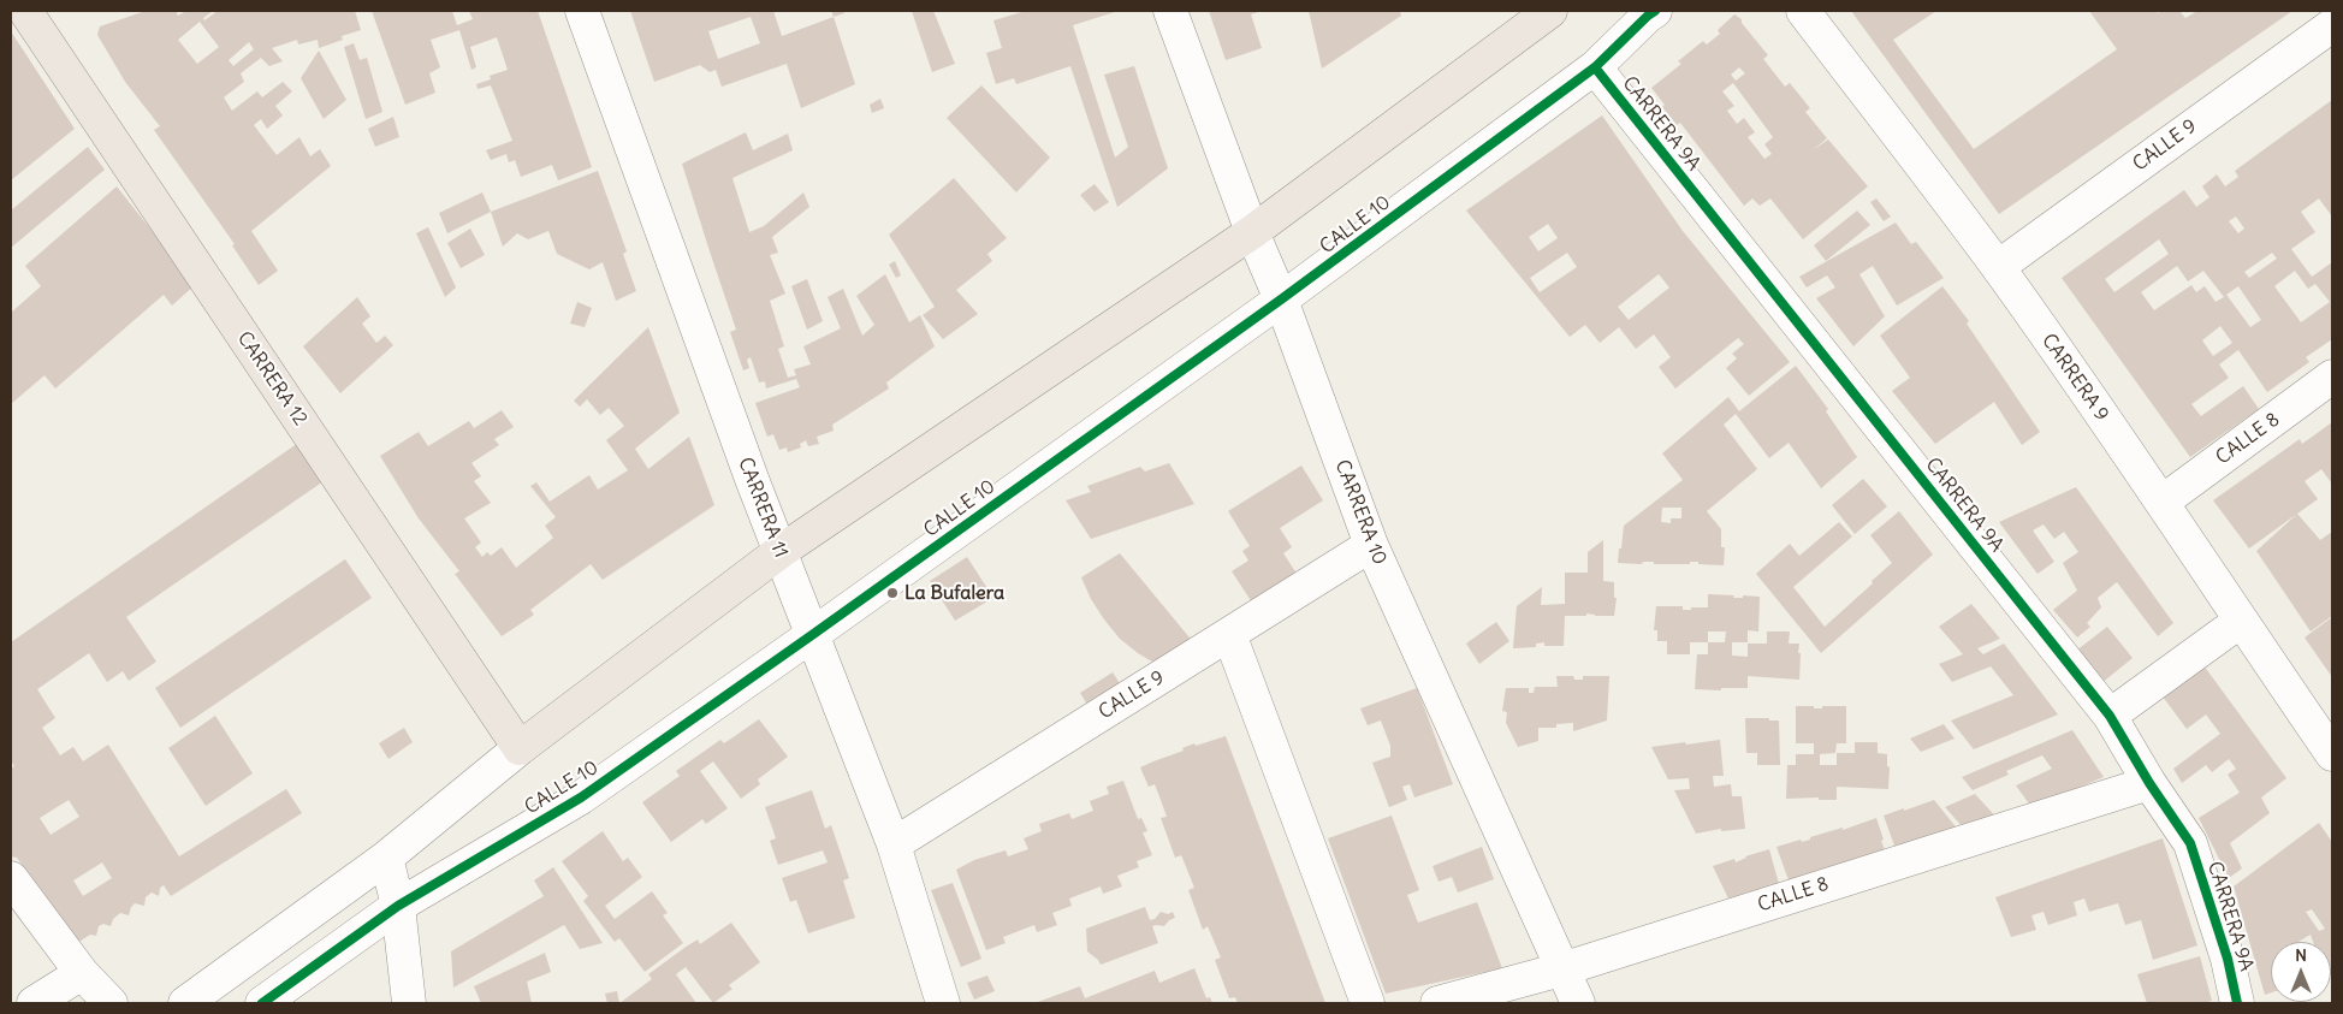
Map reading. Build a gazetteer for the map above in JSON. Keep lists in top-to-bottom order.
{
  "streets": {
    "main road": ["CARRERA 12"],
    "street": [
      "CARRERA 9A",
      "CALLE 9",
      "CALLE 10",
      "CARRERA 9",
      "CALLE 8",
      "CARRERA 11",
      "CARRERA 10"
    ]
  },
  "crossings": [
    ["CARRERA 9A", "CALLE 10"],
    ["CARRERA 9A", "CALLE 8"],
    ["CALLE 9", "CARRERA 9"],
    ["CALLE 9", "CARRERA 11"],
    ["CALLE 9", "CARRERA 10"],
    ["CALLE 10", "CARRERA 11"],
    ["CALLE 10", "CARRERA 10"],
    ["CARRERA 9", "CALLE 8"],
    ["CALLE 8", "CARRERA 10"]
  ],
  "places": ["La Bufalera"],
  "north": "top"
}
